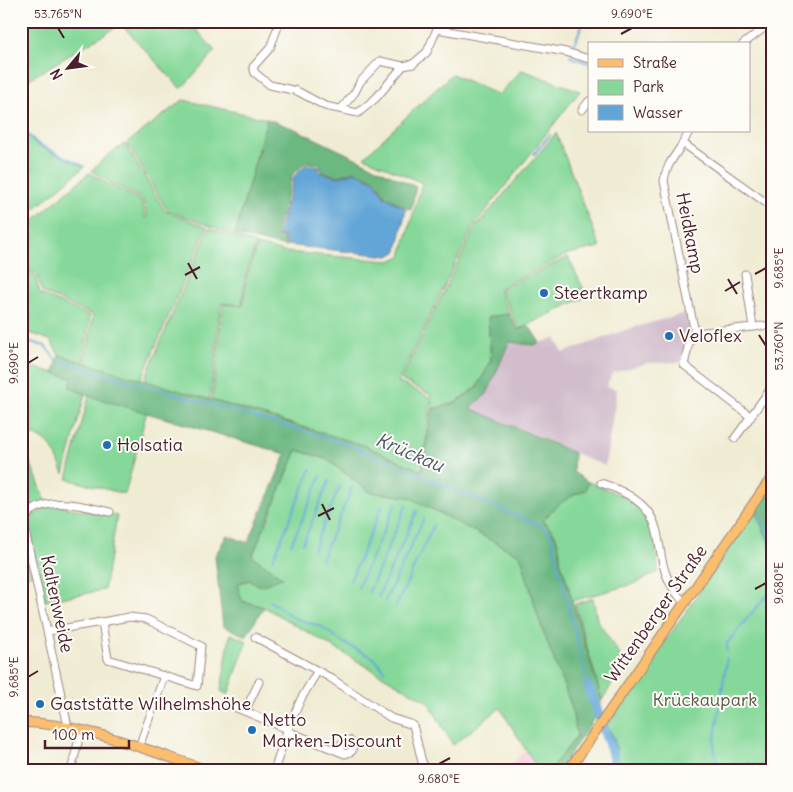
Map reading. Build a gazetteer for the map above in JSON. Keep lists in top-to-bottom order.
{
  "streets": {
    "main road": ["Wittenberger Straße"],
    "street": ["Heidkamp", "Kaltenweide"]
  },
  "water": ["Krückau"],
  "parks": ["Krückaupark"],
  "places": [
    "Steertkamp",
    "Veloflex",
    "Holsatia",
    "Gaststätte Wilhelmshöhe",
    "Netto Marken-Discount"
  ],
  "legend": ["Straße", "Park", "Wasser"],
  "scale_bar": "100 m",
  "north": "bottom left",
  "coordinates": [
    "53.765°N",
    "9.690°E",
    "9.685°E",
    "53.760°N",
    "9.680°E"
  ]
}
